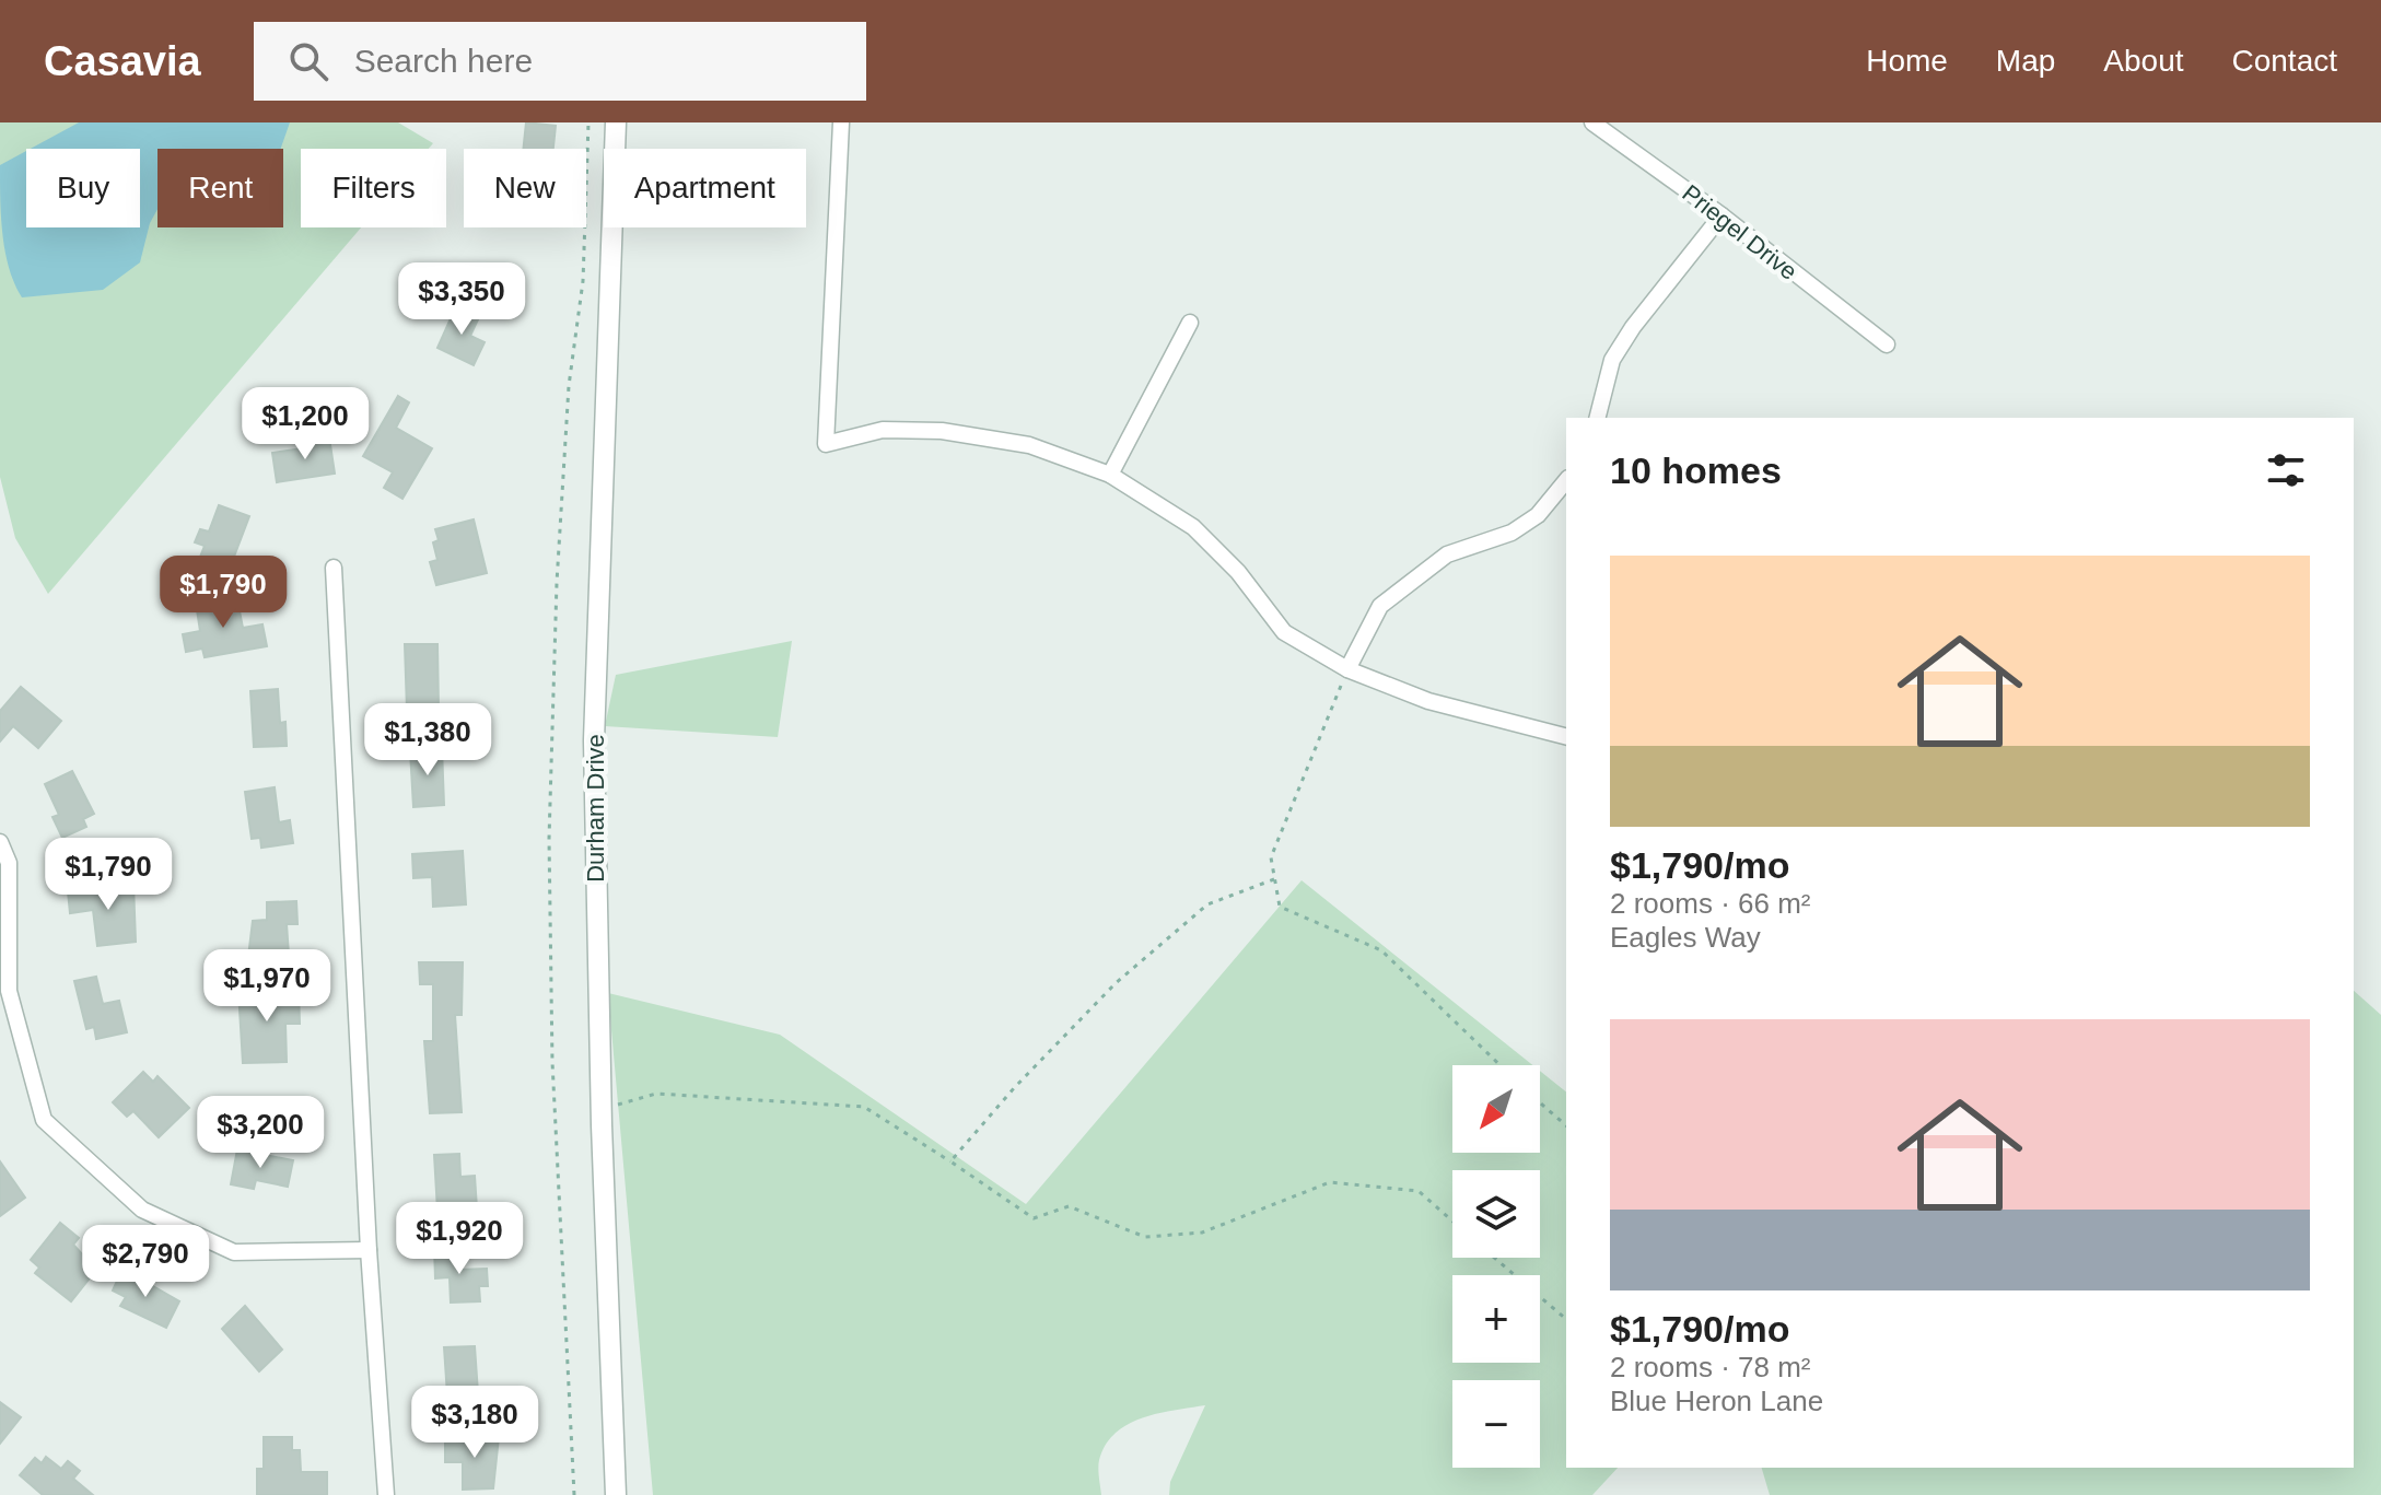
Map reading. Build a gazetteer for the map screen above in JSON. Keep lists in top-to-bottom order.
{
  "streets": {
    "street": ["Priegel Drive", "Durham Drive"]
  },
  "north": "bottom left",
  "page": {
    "header": "Casavia",
    "search": "Search here",
    "nav": [
      "Home",
      "Map",
      "About",
      "Contact"
    ],
    "chip": [
      "Buy",
      "Rent",
      "Filters",
      "New",
      "Apartment"
    ],
    "price": [
      "$3,350",
      "$1,200",
      "$1,790",
      "$1,380",
      "$1,790",
      "$1,970",
      "$3,200",
      "$1,920",
      "$2,790",
      "$3,180"
    ],
    "heading": "10 homes",
    "list": [
      {
        "name": "$1,790/mo",
        "note": "2 rooms · 66 m² · Eagles Way"
      },
      {
        "name": "$1,790/mo",
        "note": "2 rooms · 78 m² · Blue Heron Lane"
      }
    ],
    "map_buttons": ["+", "−"]
  }
}
